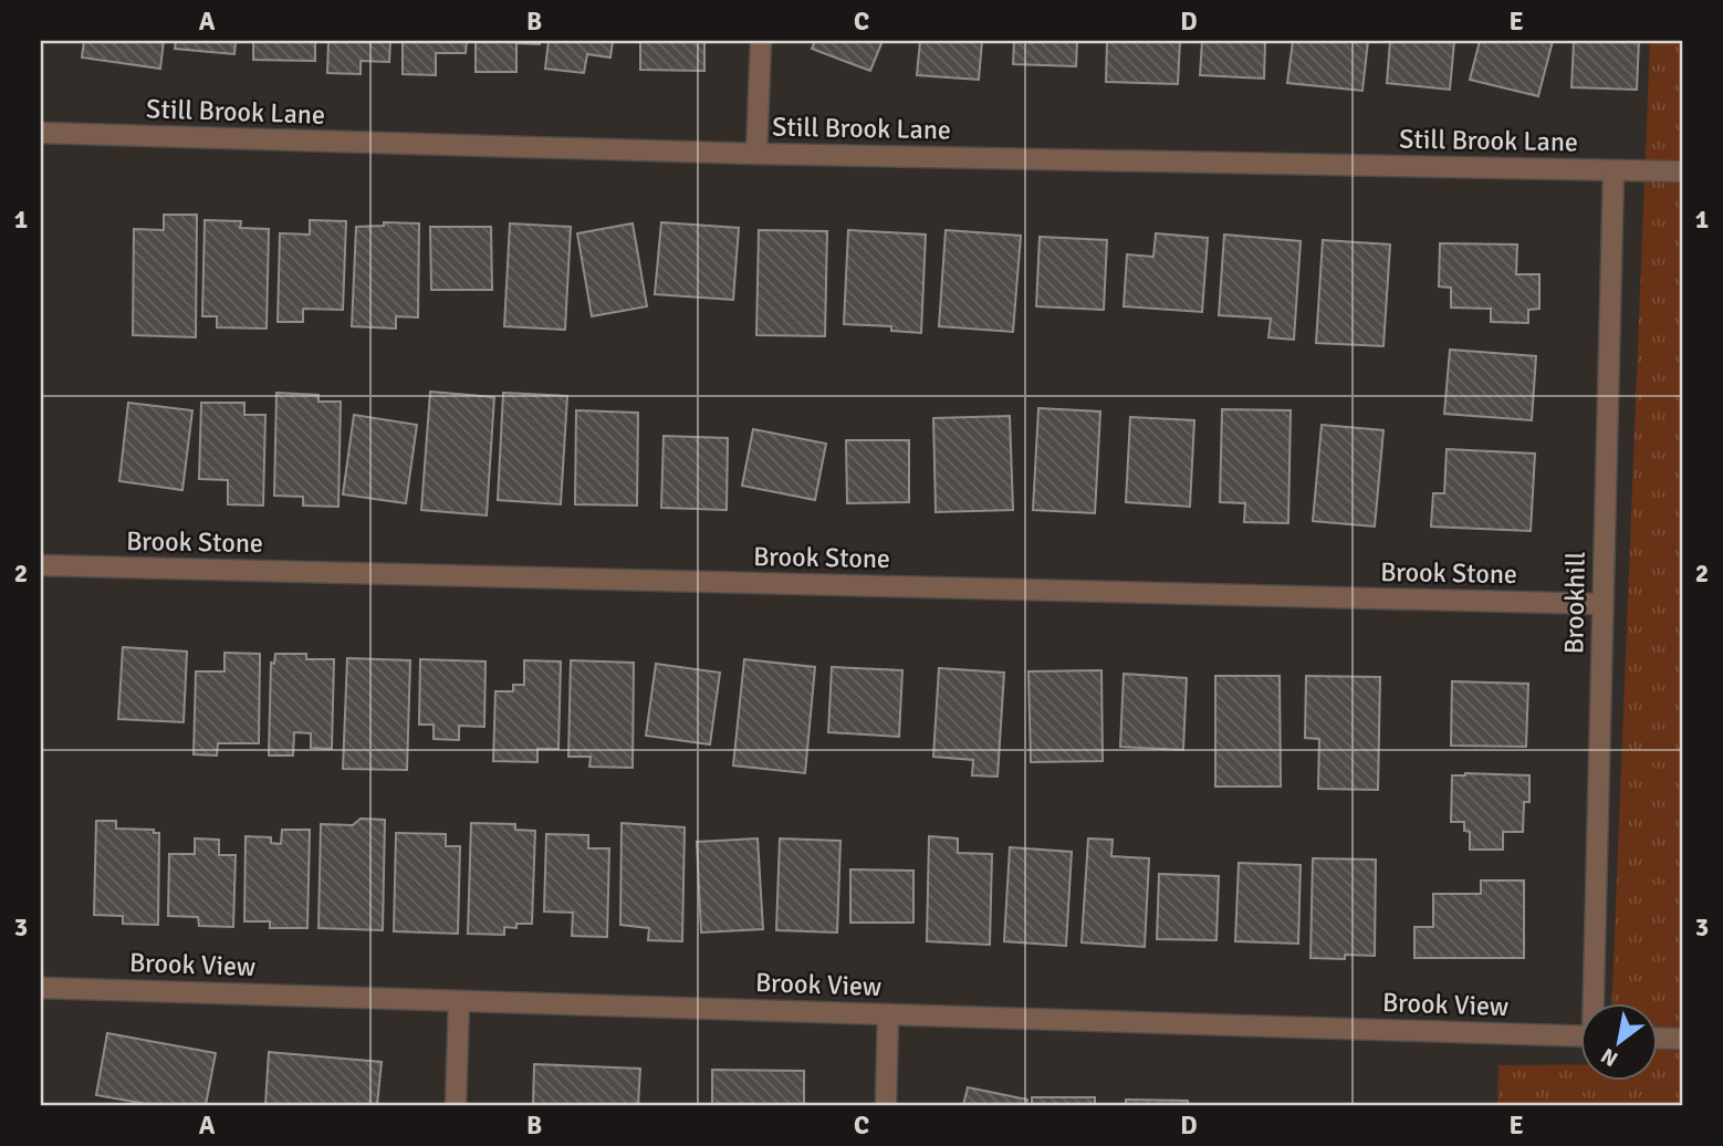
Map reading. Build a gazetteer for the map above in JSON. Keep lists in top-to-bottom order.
{
  "streets": {
    "street": [
      "Still Brook Lane",
      "Brook Stone",
      "Brookhill",
      "Brook View"
    ]
  },
  "crossings": [
    ["Still Brook Lane", "Brookhill"],
    ["Brook Stone", "Brookhill"]
  ],
  "north": "bottom left",
  "grid": {
    "columns": [
      "A",
      "B",
      "C",
      "D",
      "E"
    ],
    "rows": ["1", "2", "3"]
  }
}
